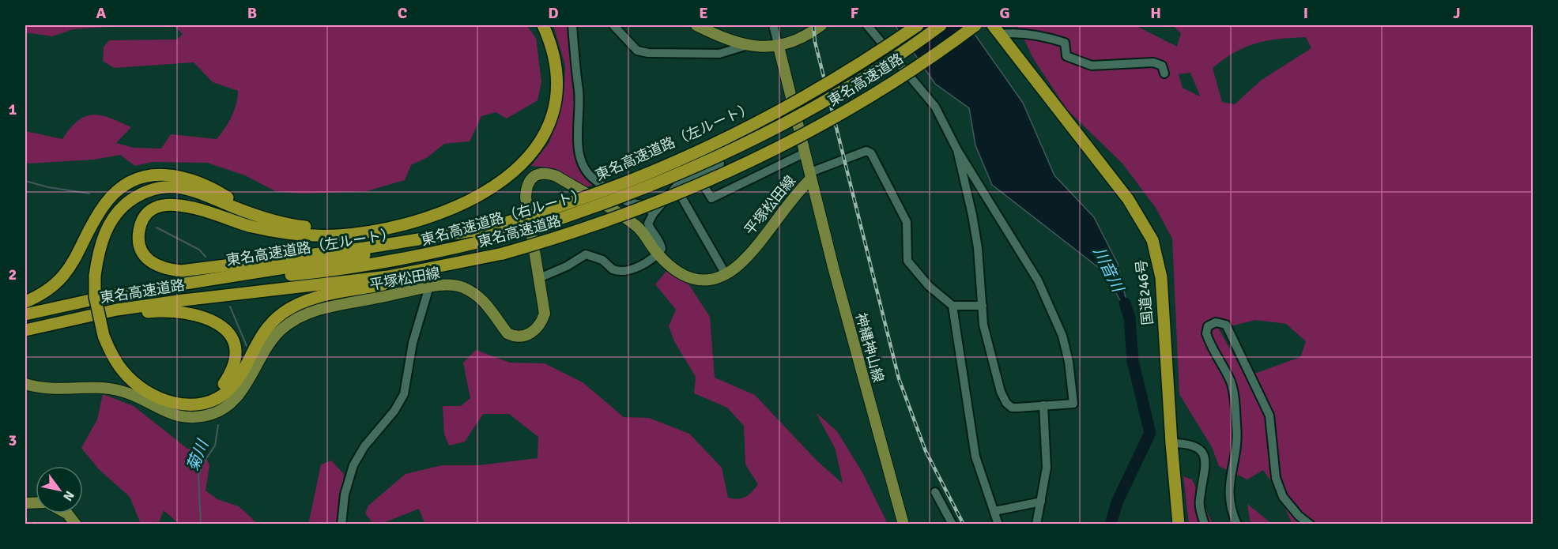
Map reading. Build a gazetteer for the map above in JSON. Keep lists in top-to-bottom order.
{
  "streets": {
    "highway": [
      "東名高速道路",
      "東名高速道路（左ルート）",
      "東名高速道路（右ルート）",
      "国道246号"
    ],
    "main road": ["平塚松田線", "神縄神山線"]
  },
  "crossings": [
    ["東名高速道路", "東名高速道路（左ルート）"],
    ["東名高速道路", "東名高速道路（右ルート）"],
    ["東名高速道路（左ルート）", "東名高速道路（右ルート）"],
    ["平塚松田線", "神縄神山線"]
  ],
  "water": ["川音川", "菊川"],
  "north": "bottom right",
  "grid": {
    "columns": [
      "A",
      "B",
      "C",
      "D",
      "E",
      "F",
      "G",
      "H",
      "I",
      "J"
    ],
    "rows": ["1", "2", "3"]
  }
}
